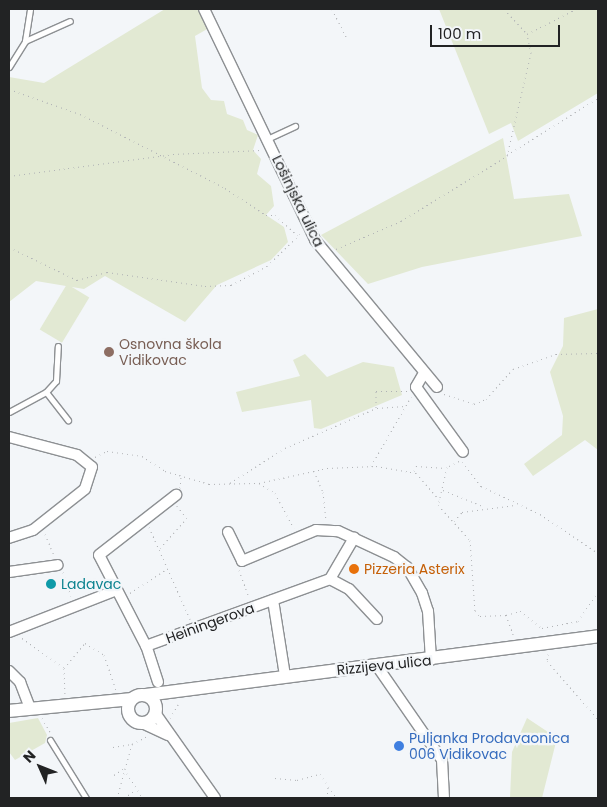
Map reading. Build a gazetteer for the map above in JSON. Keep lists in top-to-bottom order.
{
  "streets": {
    "street": ["Lošinjska ulica", "Heiningerova", "Rizzijeva ulica"]
  },
  "crossings": [
    ["Heiningerova", "Rizzijeva ulica"]
  ],
  "places": [
    "Osnovna škola Vidikovac",
    "Pizzeria Asterix",
    "Ladavac",
    "Puljanka Prodavaonica 006 Vidikovac"
  ],
  "scale_bar": "100 m",
  "north": "top left"
}
